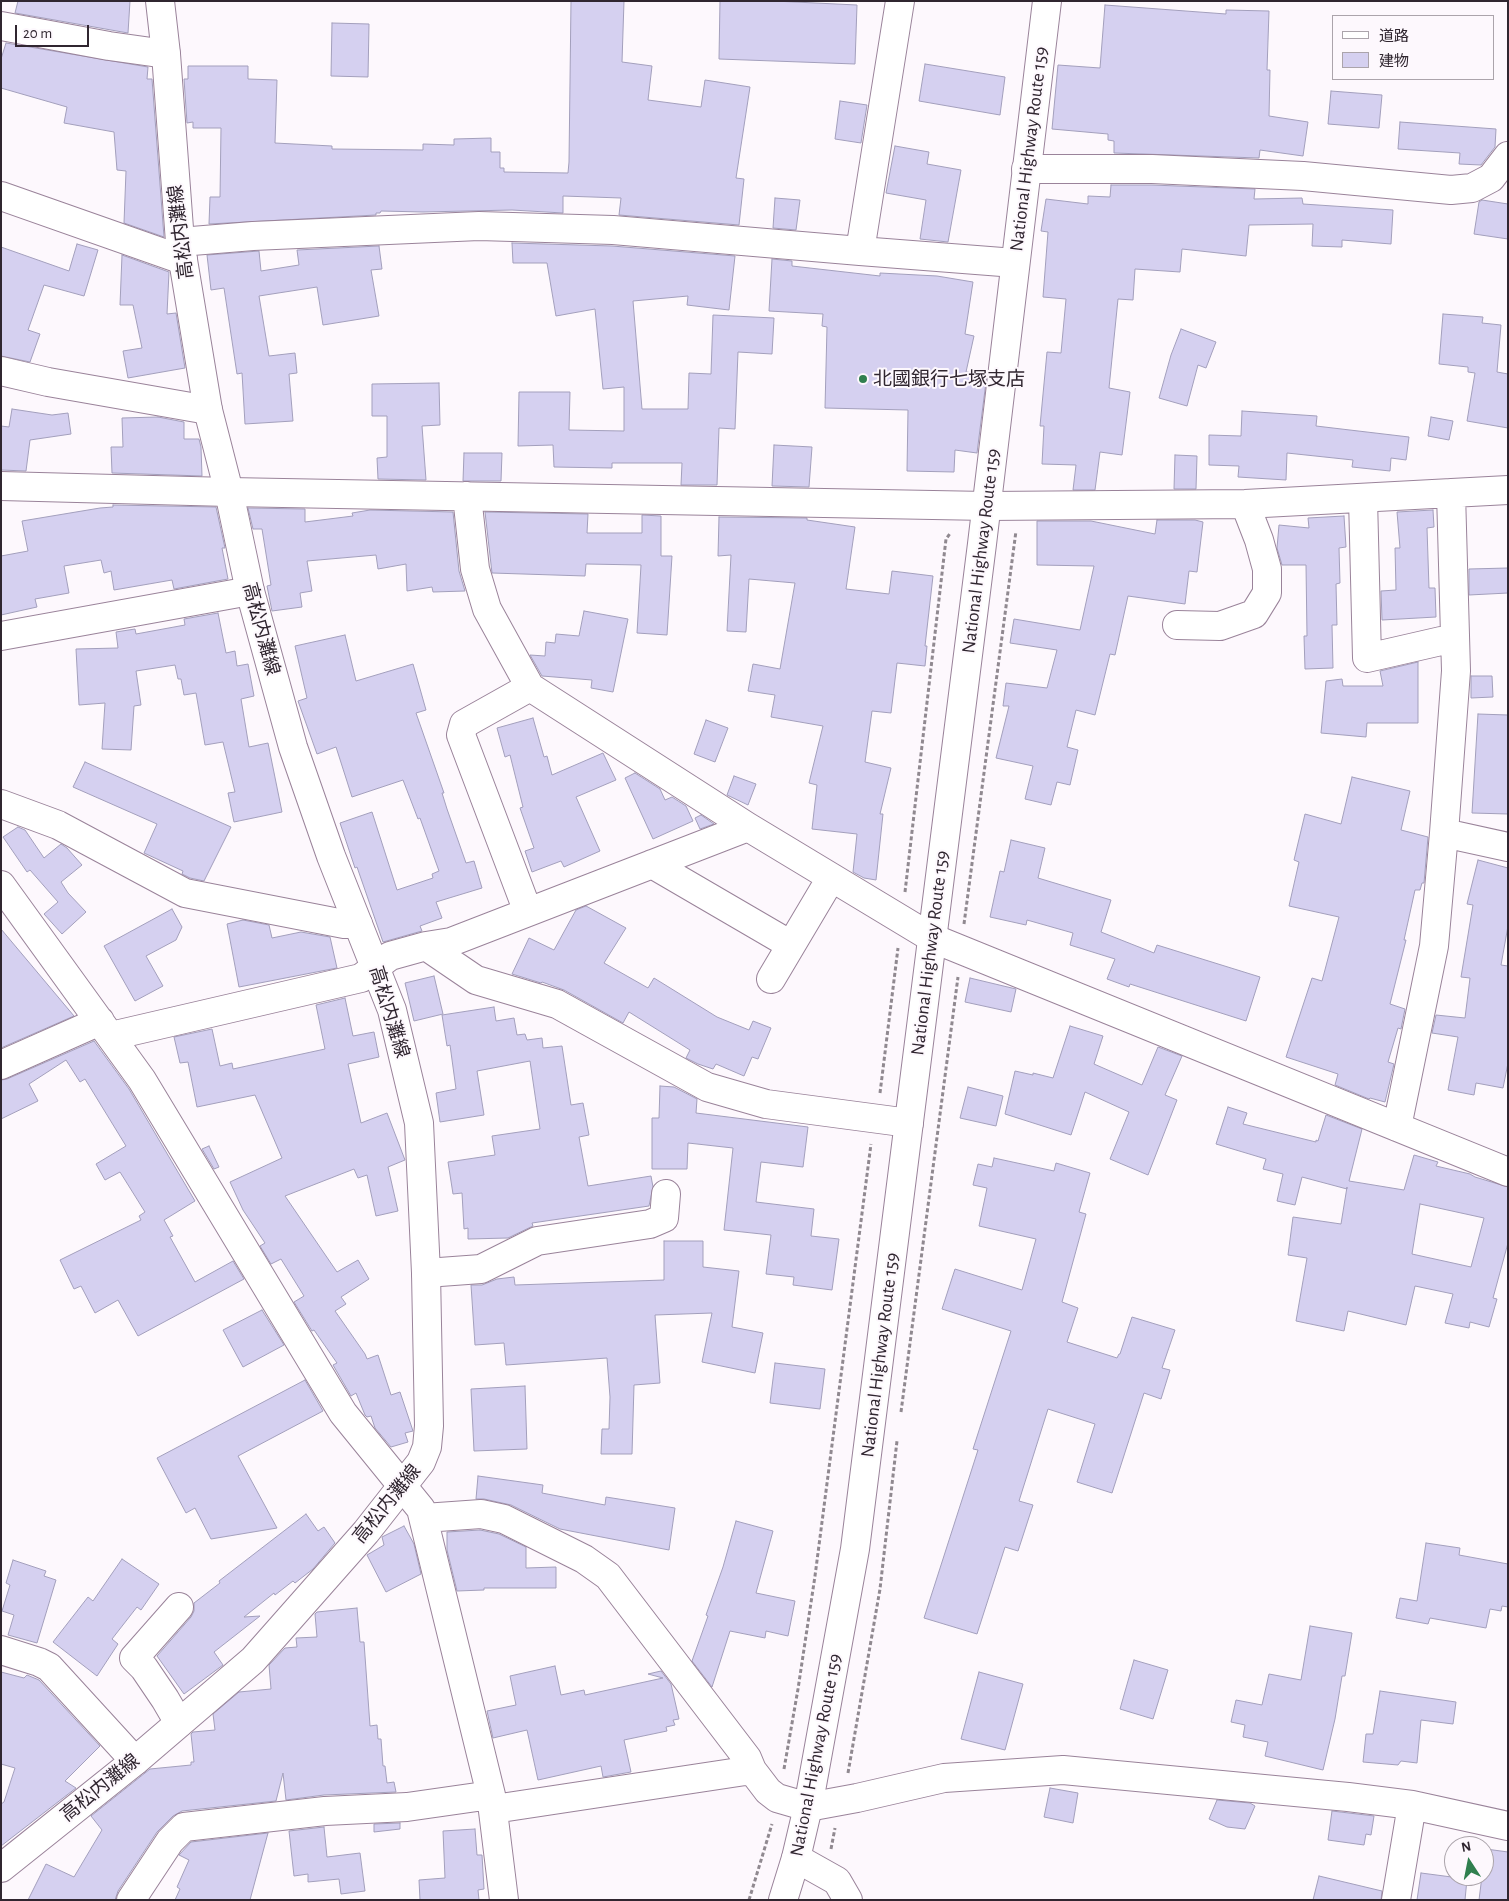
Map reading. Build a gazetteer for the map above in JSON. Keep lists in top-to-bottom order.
{
  "streets": {
    "main road": ["National Highway Route 159", "高松内灘線"]
  },
  "places": ["北國銀行七塚支店"],
  "legend": ["道路", "建物"],
  "scale_bar": "20 m",
  "north": "top"
}
